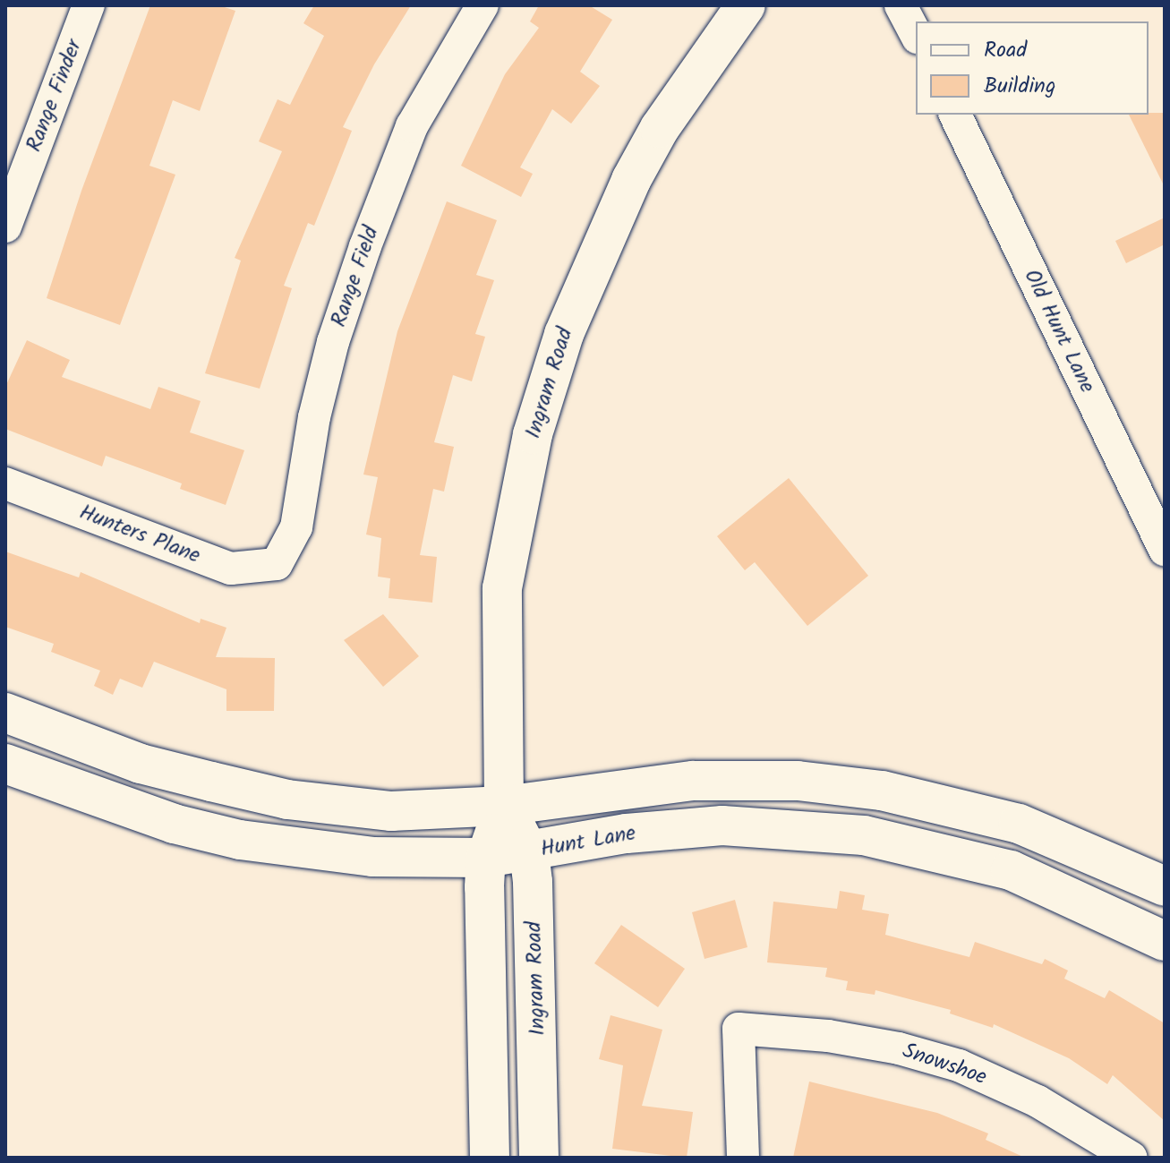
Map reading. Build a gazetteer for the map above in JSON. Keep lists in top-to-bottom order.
{
  "streets": {
    "main road": ["Ingram Road", "Hunt Lane"],
    "street": [
      "Range Finder",
      "Range Field",
      "Old Hunt Lane",
      "Hunters Plane",
      "Snowshoe"
    ]
  },
  "crossings": [
    ["Range Field", "Hunters Plane"],
    ["Ingram Road", "Hunt Lane"]
  ],
  "legend": ["Road", "Building"]
}
